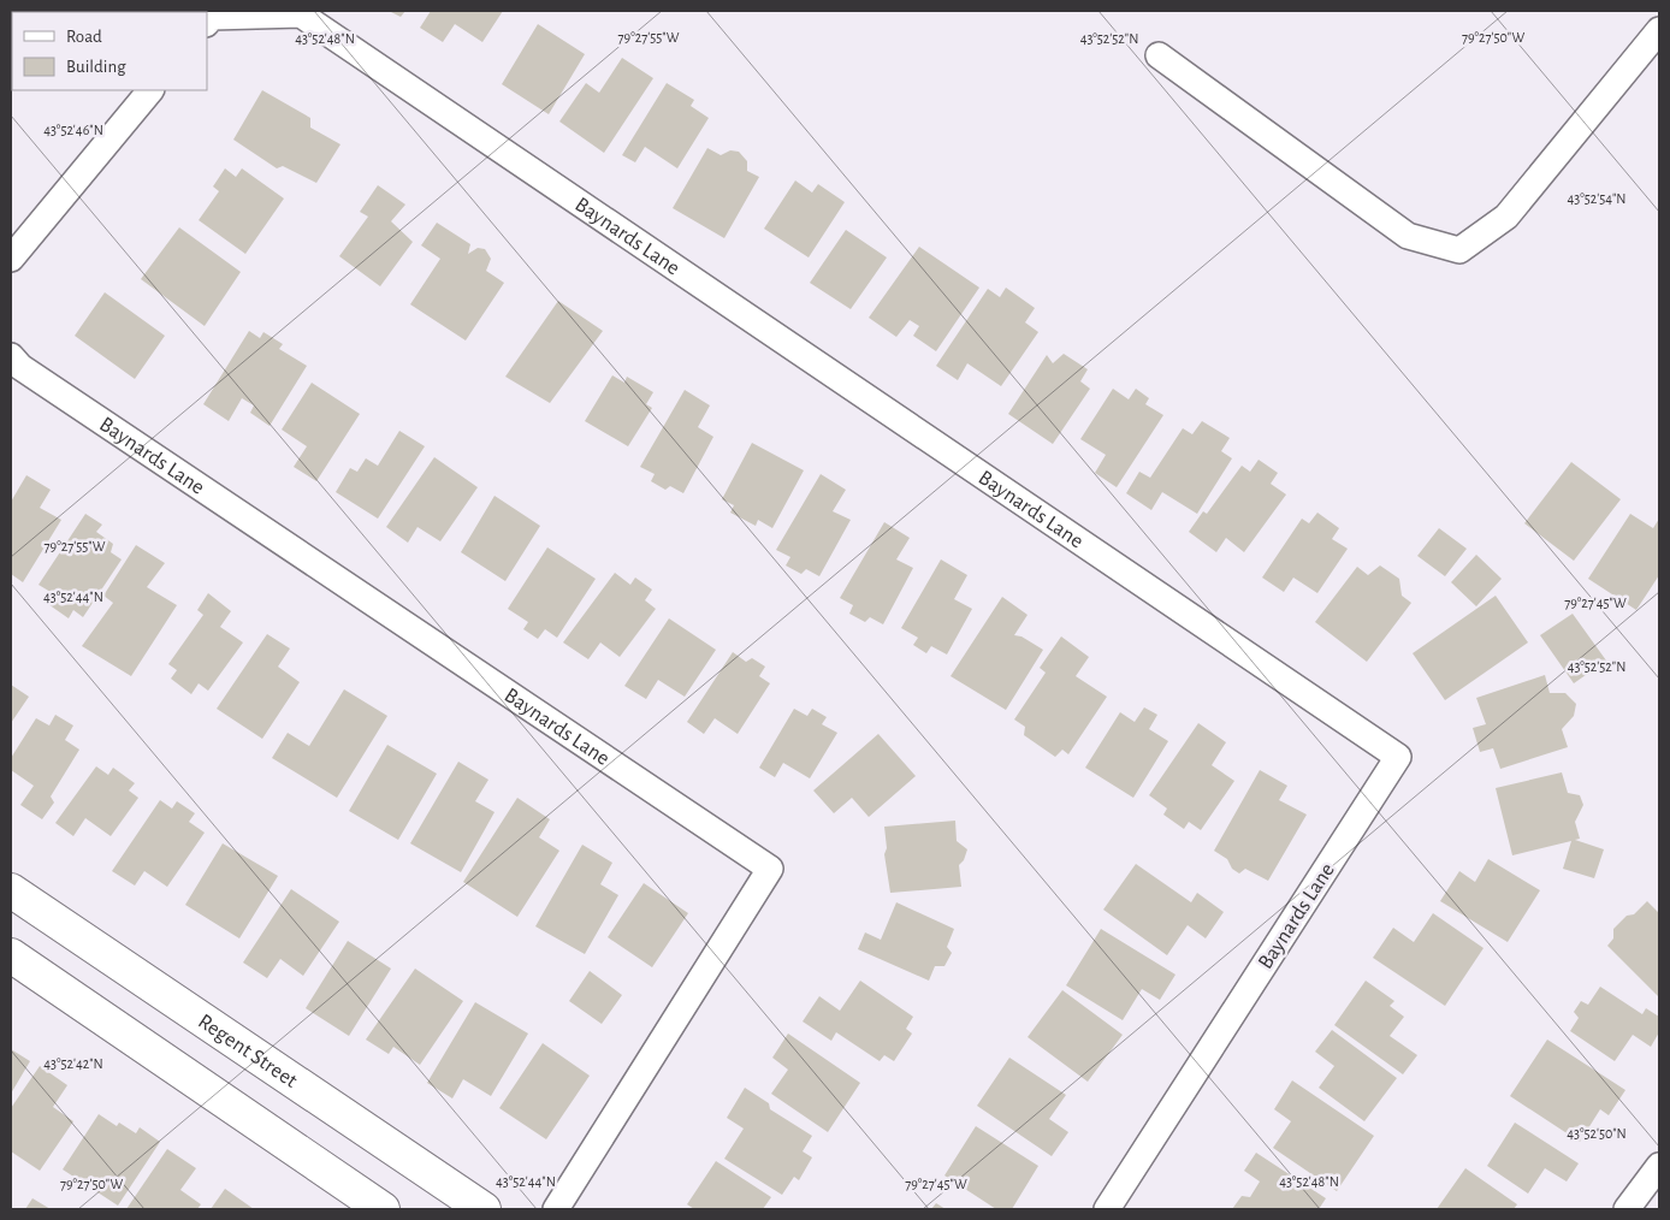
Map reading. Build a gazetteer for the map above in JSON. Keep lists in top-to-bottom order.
{
  "streets": {
    "street": ["Baynards Lane", "Regent Street"]
  },
  "legend": ["Road", "Building"],
  "coordinates": [
    "79°27'55\"W",
    "79°27'50\"W",
    "43°52'48\"N",
    "43°52'52\"N",
    "43°52'46\"N",
    "43°52'54\"N",
    "43°52'44\"N",
    "79°27'45\"W",
    "43°52'42\"N",
    "43°52'50\"N"
  ]
}
